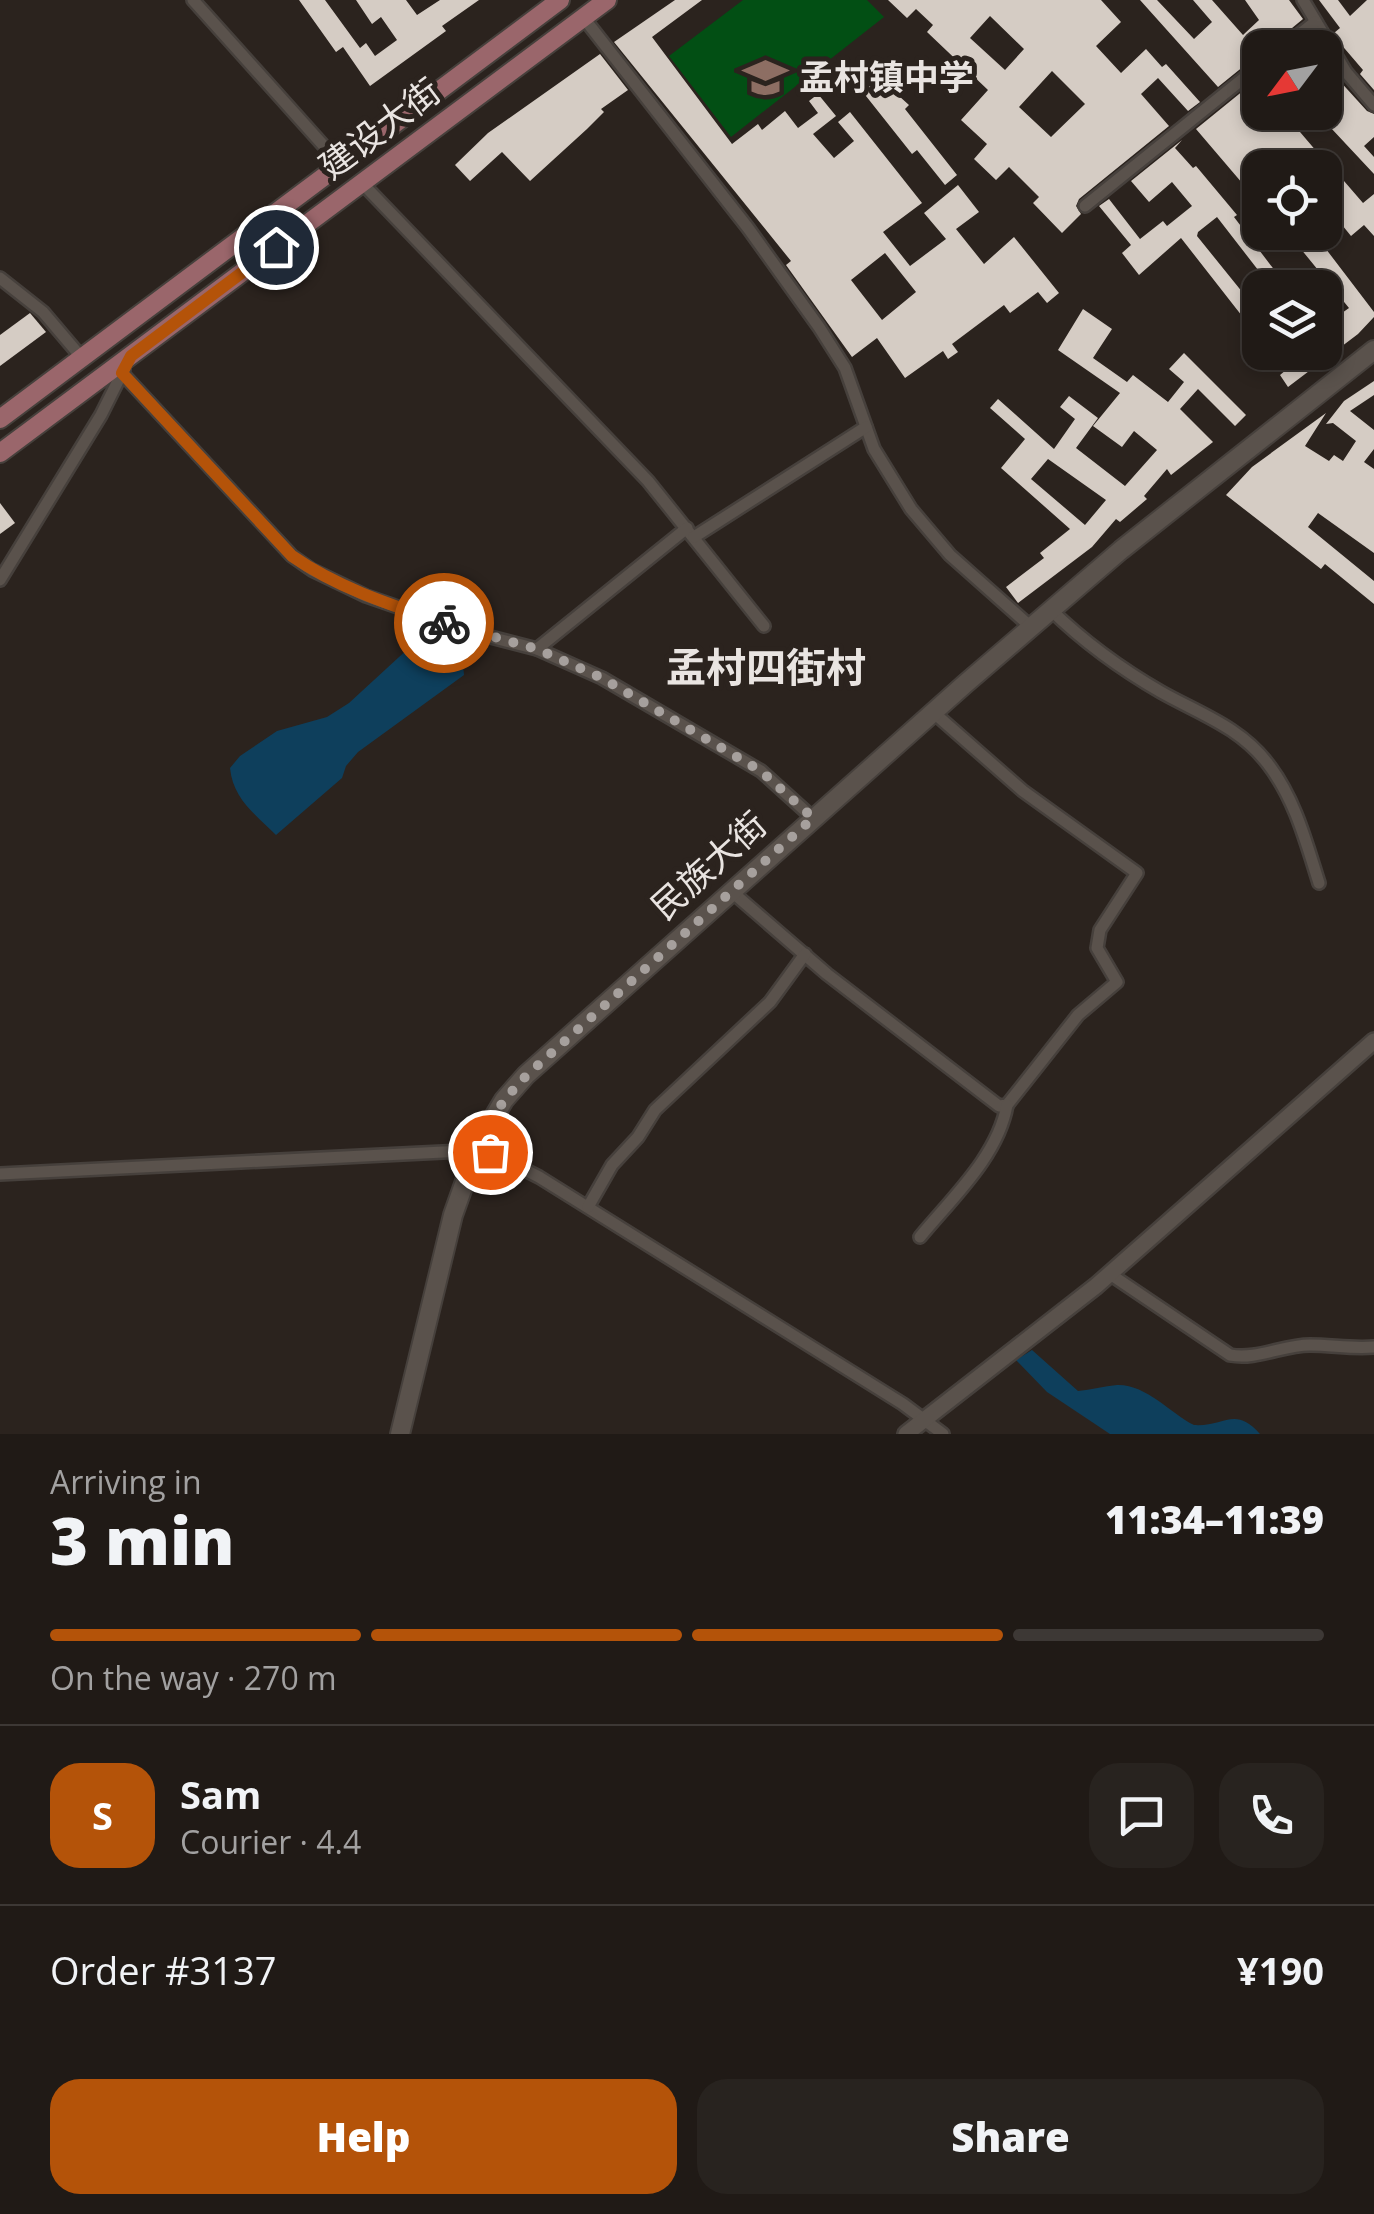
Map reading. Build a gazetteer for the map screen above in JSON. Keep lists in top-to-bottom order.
{
  "streets": {
    "main road": ["建设大街", "民族大街"]
  },
  "districts": ["孟村四街村"],
  "places": {
    "school or university": ["孟村镇中学"]
  },
  "north": "bottom left",
  "page": {
    "heading": ["3 min", "Arriving in", "11:34–11:39"],
    "panel": [
      "Sam",
      "Courier · 4.4",
      "Order #3137",
      "¥190"
    ],
    "bar": "On the way · 270 m",
    "round": "S",
    "buttons": ["Help", "Share"]
  }
}
